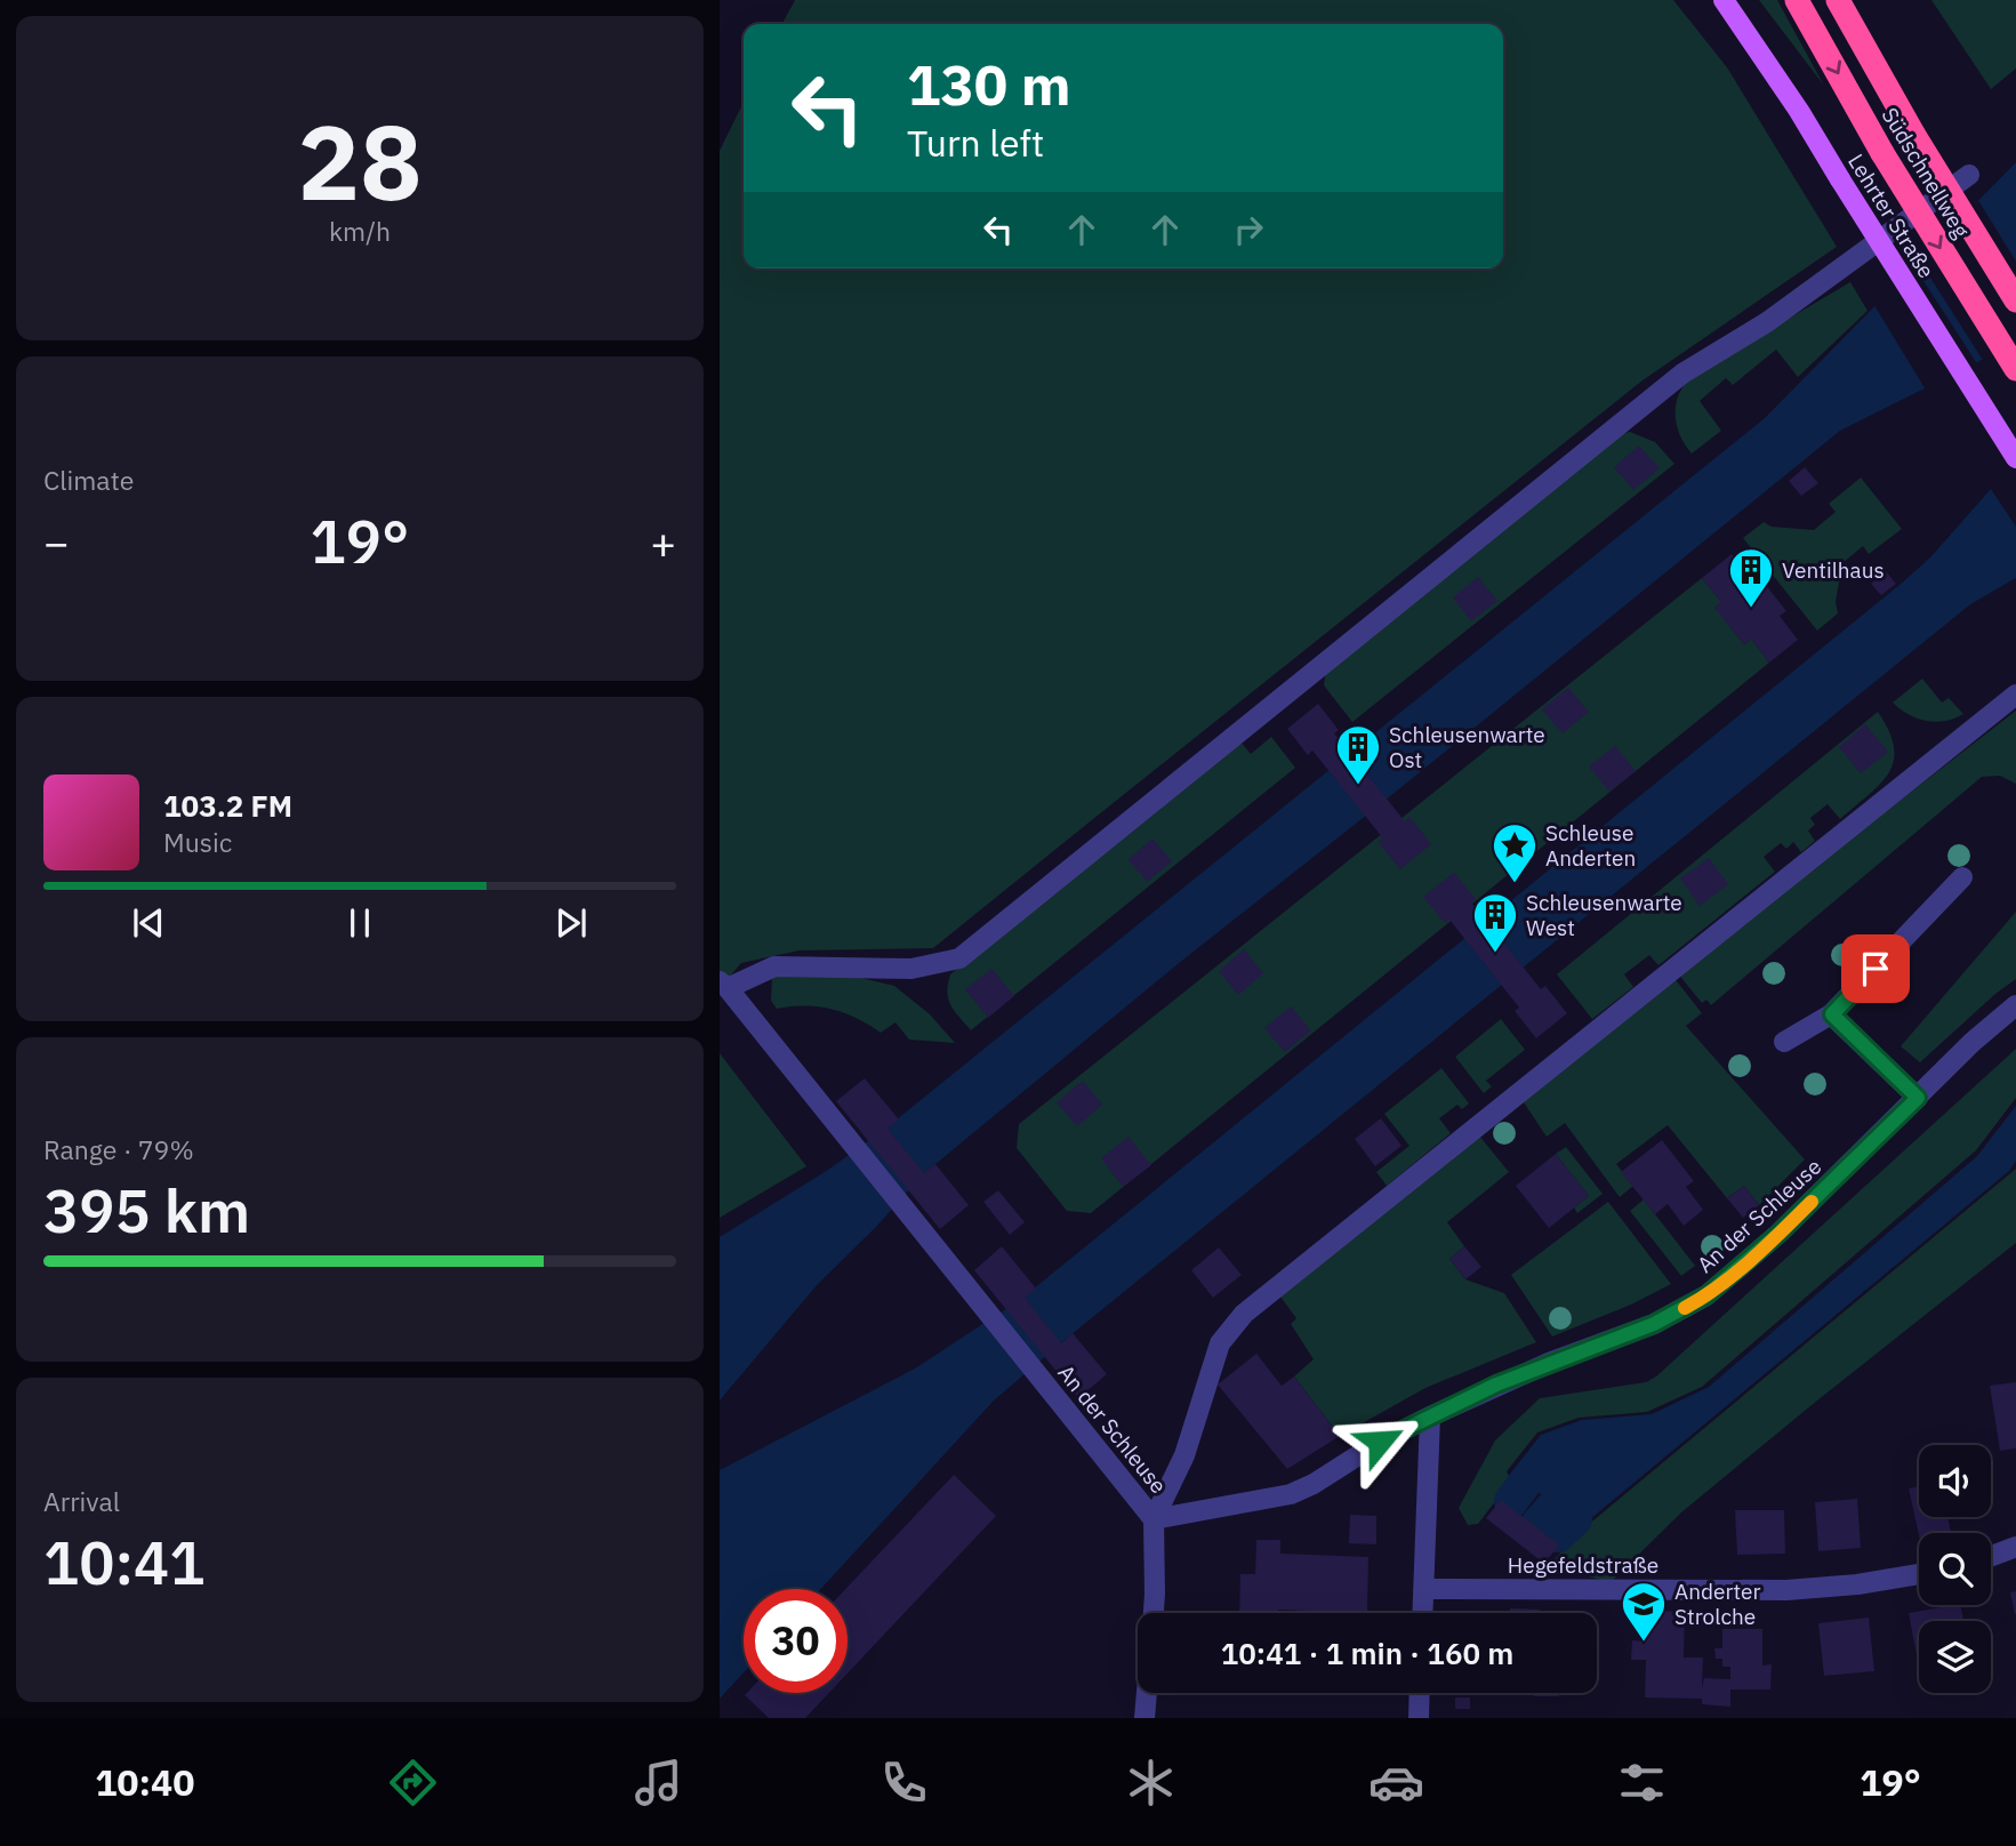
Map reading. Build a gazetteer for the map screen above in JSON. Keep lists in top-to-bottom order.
{
  "streets": {
    "highway": ["Südschnellweg"],
    "main road": ["Lehrter Straße"],
    "street": ["An der Schleuse", "Hegefeldstraße"]
  },
  "places": {
    "building": ["Ventilhaus", "Schleusenwarte Ost", "Schleusenwarte West"],
    "place": ["Schleuse Anderten"],
    "school or university": ["Anderter Strolche"]
  },
  "page": {
    "tile": [
      ["28", "km/h"],
      "Climate",
      ["Range · 79%", "395 km"],
      ["Arrival", "10:41"]
    ],
    "turn": ["130 m", "Turn left"],
    "heat": ["−", "19°", "+"],
    "song": ["103.2 FM", "Music"],
    "limit": "30",
    "trip": "10:41 · 1 min · 160 m",
    "tabs": ["10:40", "19°"]
  }
}
